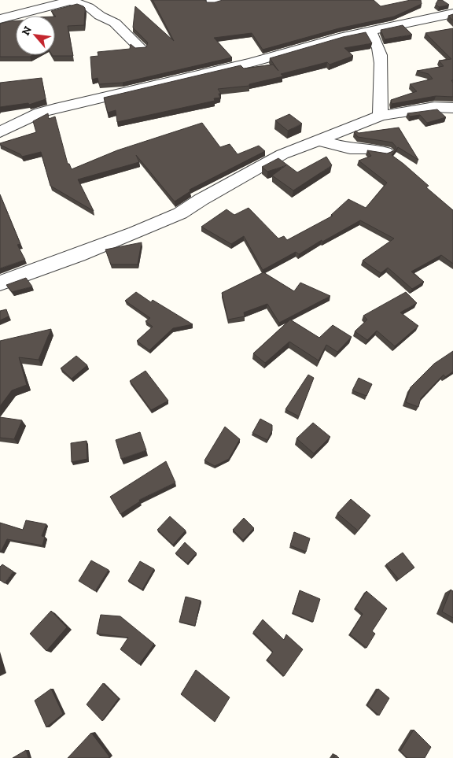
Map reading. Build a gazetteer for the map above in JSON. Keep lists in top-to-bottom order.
{
  "north": "top left"
}
